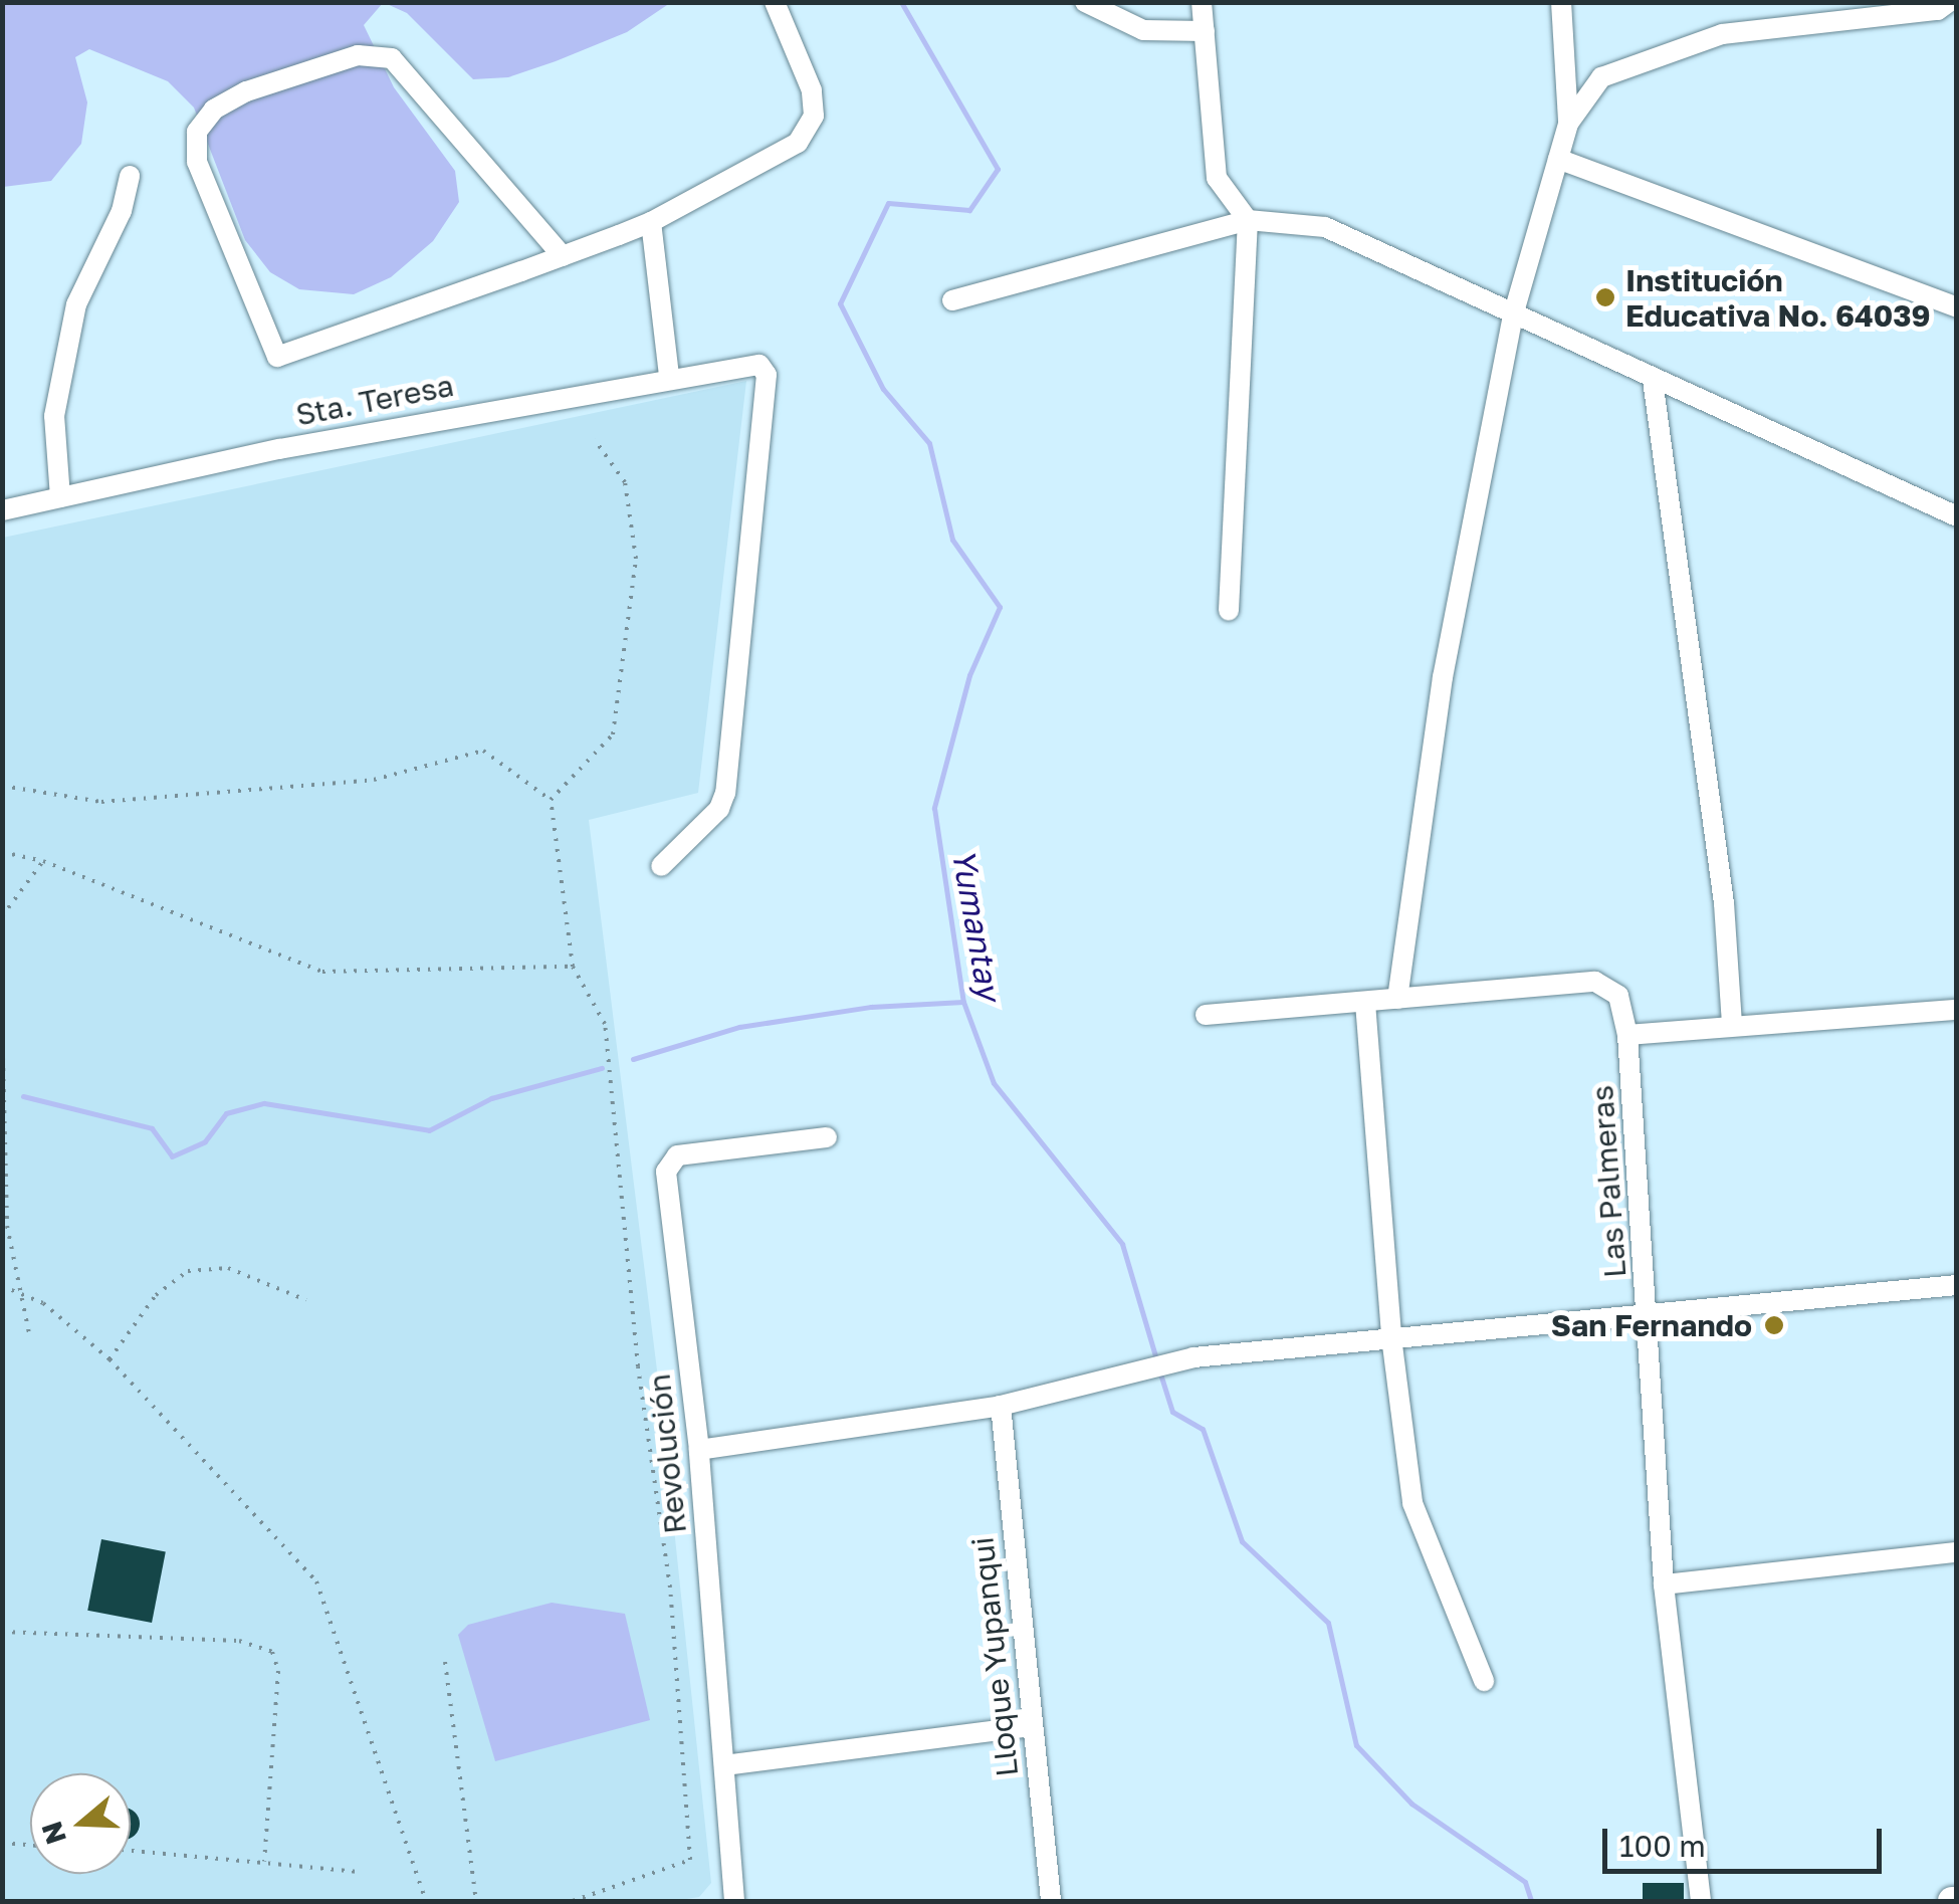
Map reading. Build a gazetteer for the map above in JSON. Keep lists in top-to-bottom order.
{
  "streets": {
    "street": [
      "Sta. Teresa",
      "Las Palmeras",
      "Revolución",
      "Lloque Yupanqui"
    ]
  },
  "water": ["Yumantay"],
  "places": ["Institución Educativa No. 64039", "San Fernando"],
  "scale_bar": "100 m",
  "north": "left"
}
